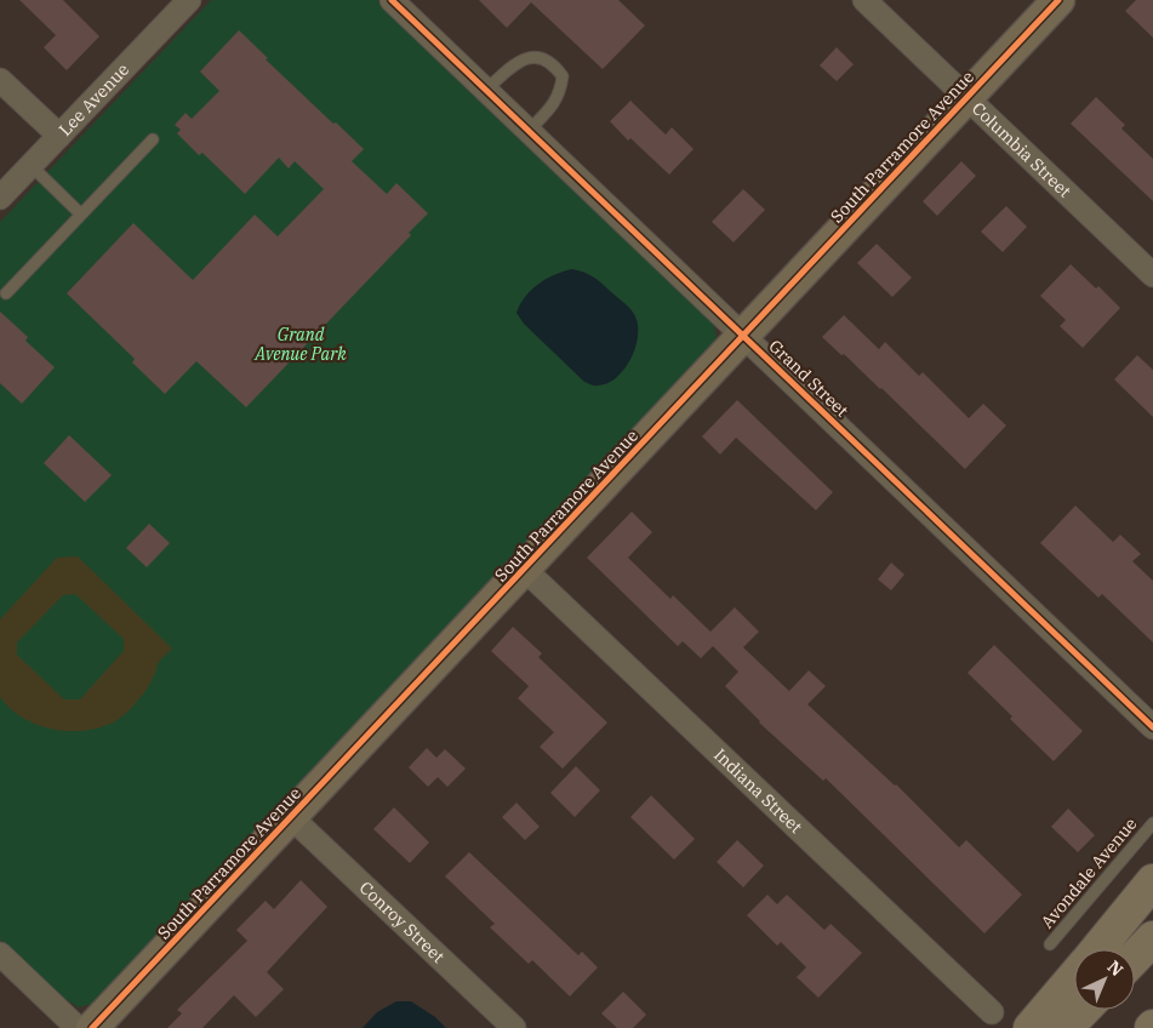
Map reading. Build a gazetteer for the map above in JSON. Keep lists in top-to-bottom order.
{
  "streets": {
    "street": [
      "Lee Avenue",
      "South Parramore Avenue",
      "Columbia Street",
      "Grand Street",
      "Indiana Street",
      "Conroy Street"
    ],
    "lane": ["Avondale Avenue"]
  },
  "crossings": [
    ["South Parramore Avenue", "Columbia Street"],
    ["South Parramore Avenue", "Grand Street"],
    ["South Parramore Avenue", "Indiana Street"],
    ["South Parramore Avenue", "Conroy Street"]
  ],
  "parks": ["Grand Avenue Park"],
  "north": "top right"
}
